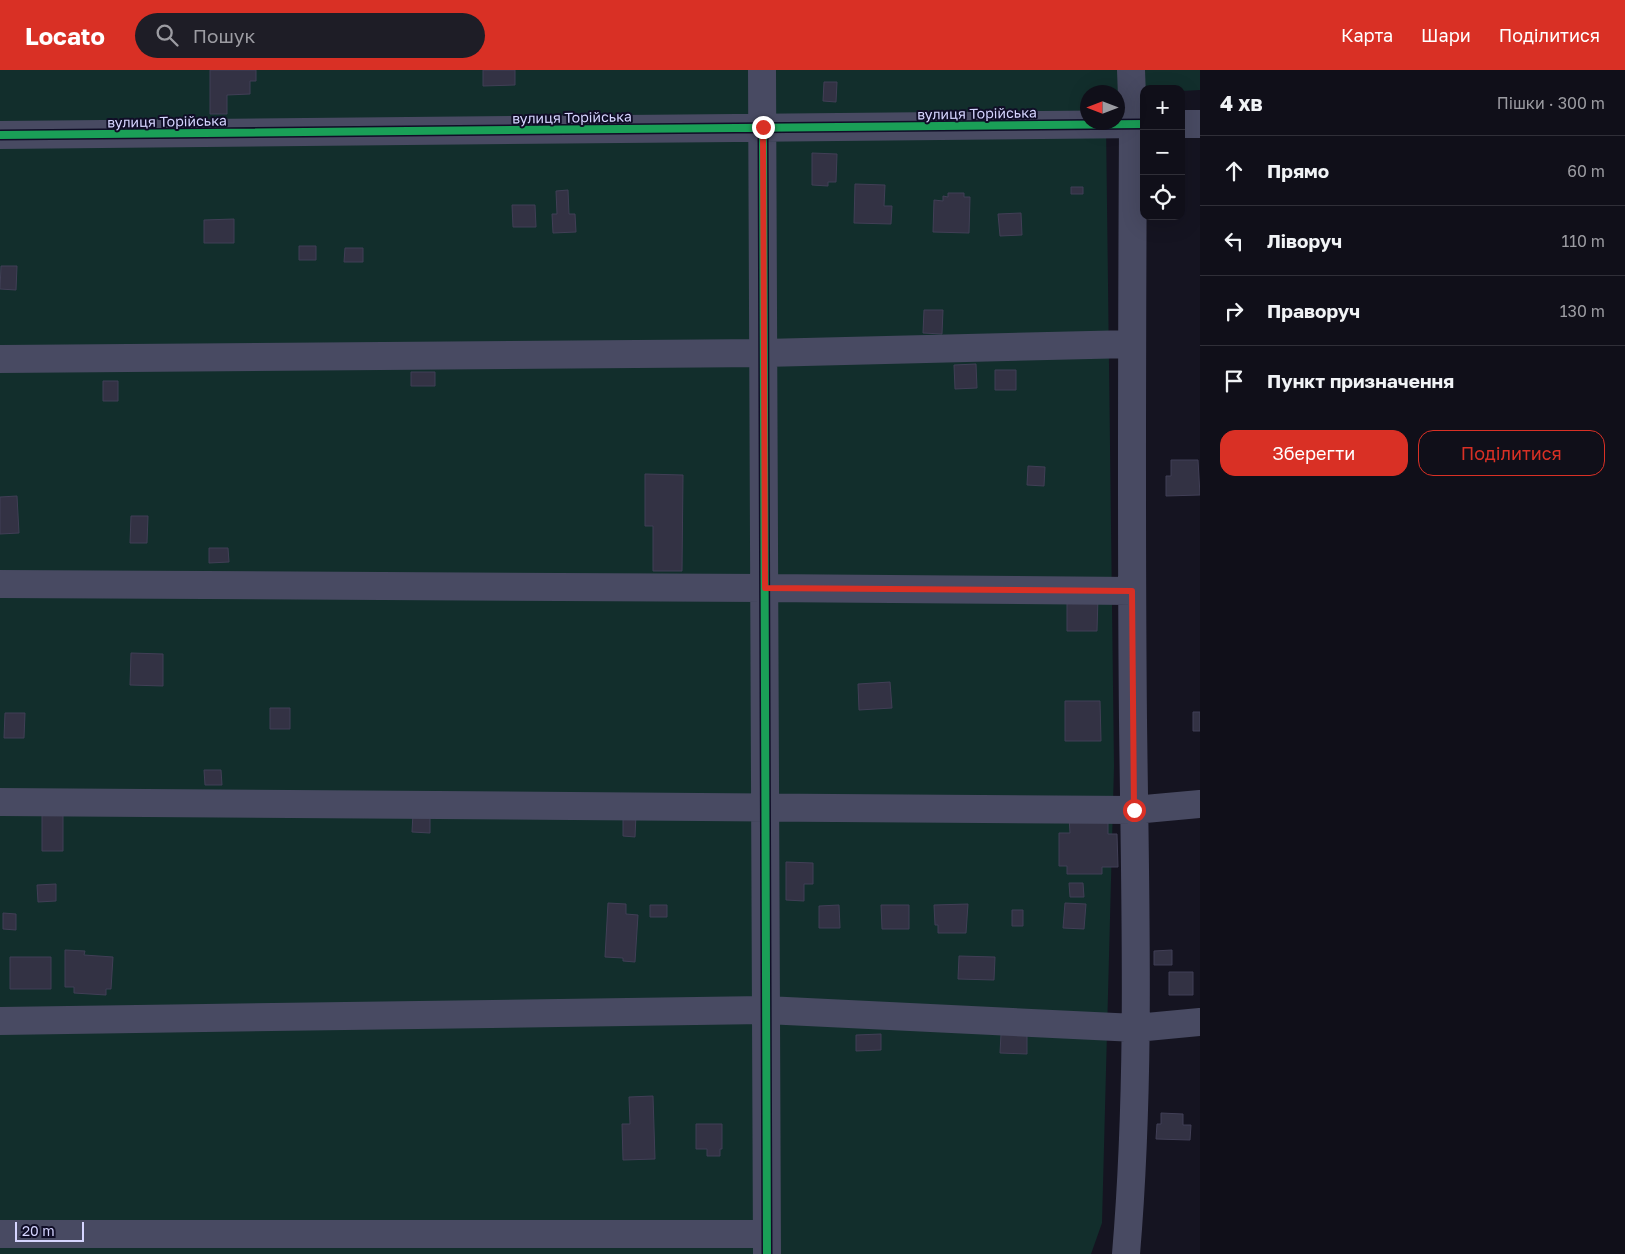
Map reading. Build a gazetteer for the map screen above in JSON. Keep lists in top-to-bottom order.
{
  "streets": {
    "street": ["вулиця Торійська"]
  },
  "scale_bar": "20 m",
  "north": "left",
  "page": {
    "header": "Locato",
    "search": "Пошук",
    "nav": ["Карта", "Шари", "Поділитися"],
    "heading": ["4 хв", "Пішки · 300 m"],
    "map_buttons": ["+", "−"],
    "list": [
      ["Прямо", "60 m"],
      ["Ліворуч", "110 m"],
      ["Праворуч", "130 m"],
      "Пункт призначення"
    ],
    "buttons": ["Зберегти", "Поділитися"],
    "scale": "20 m"
  }
}
